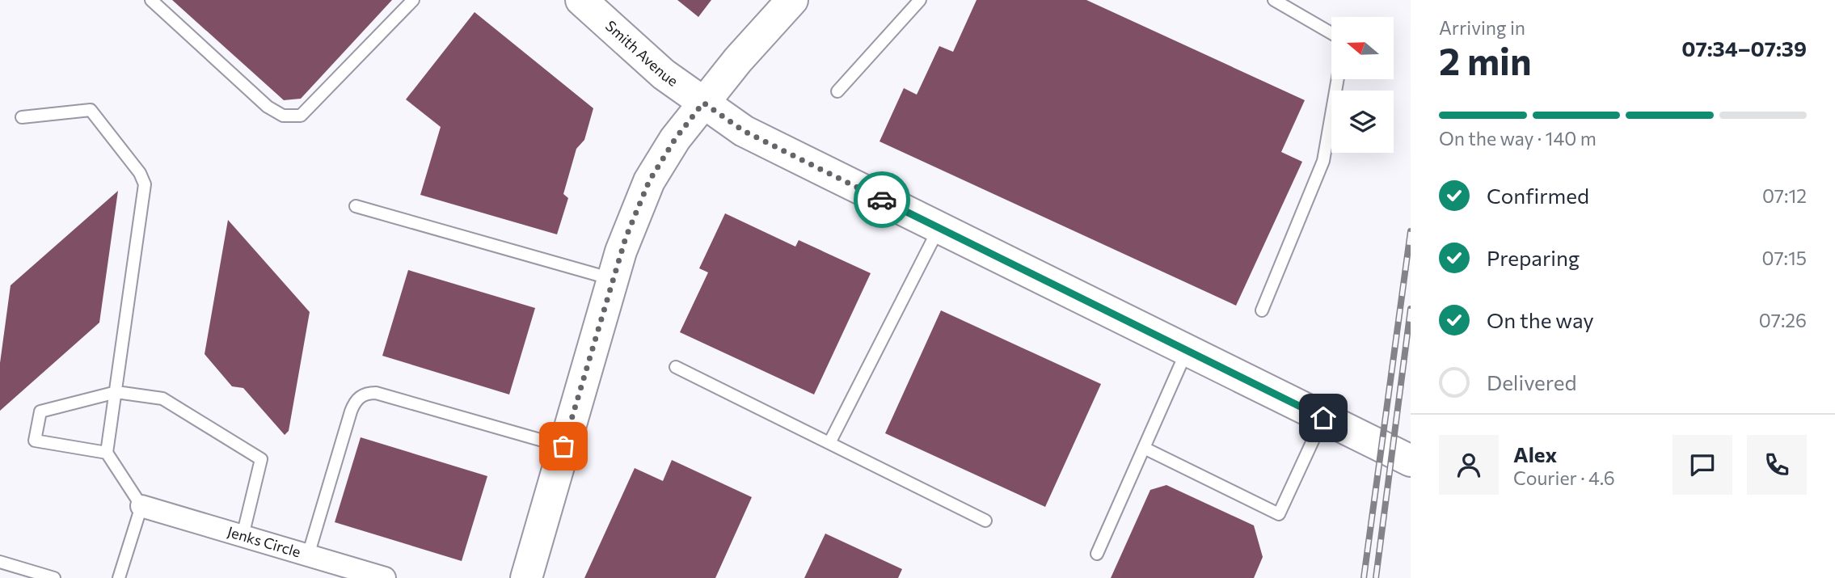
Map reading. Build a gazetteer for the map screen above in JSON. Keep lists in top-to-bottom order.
{
  "streets": {
    "main road": ["Smith Avenue"],
    "street": ["Jenks Circle"]
  },
  "north": "left",
  "page": {
    "heading": ["2 min", "Arriving in", "07:34–07:39"],
    "panel": ["Alex", "Courier · 4.6"],
    "bar": "On the way · 140 m",
    "list": [
      ["Confirmed", "07:12"],
      ["Preparing", "07:15"],
      ["On the way", "07:26"],
      "Delivered"
    ]
  }
}
